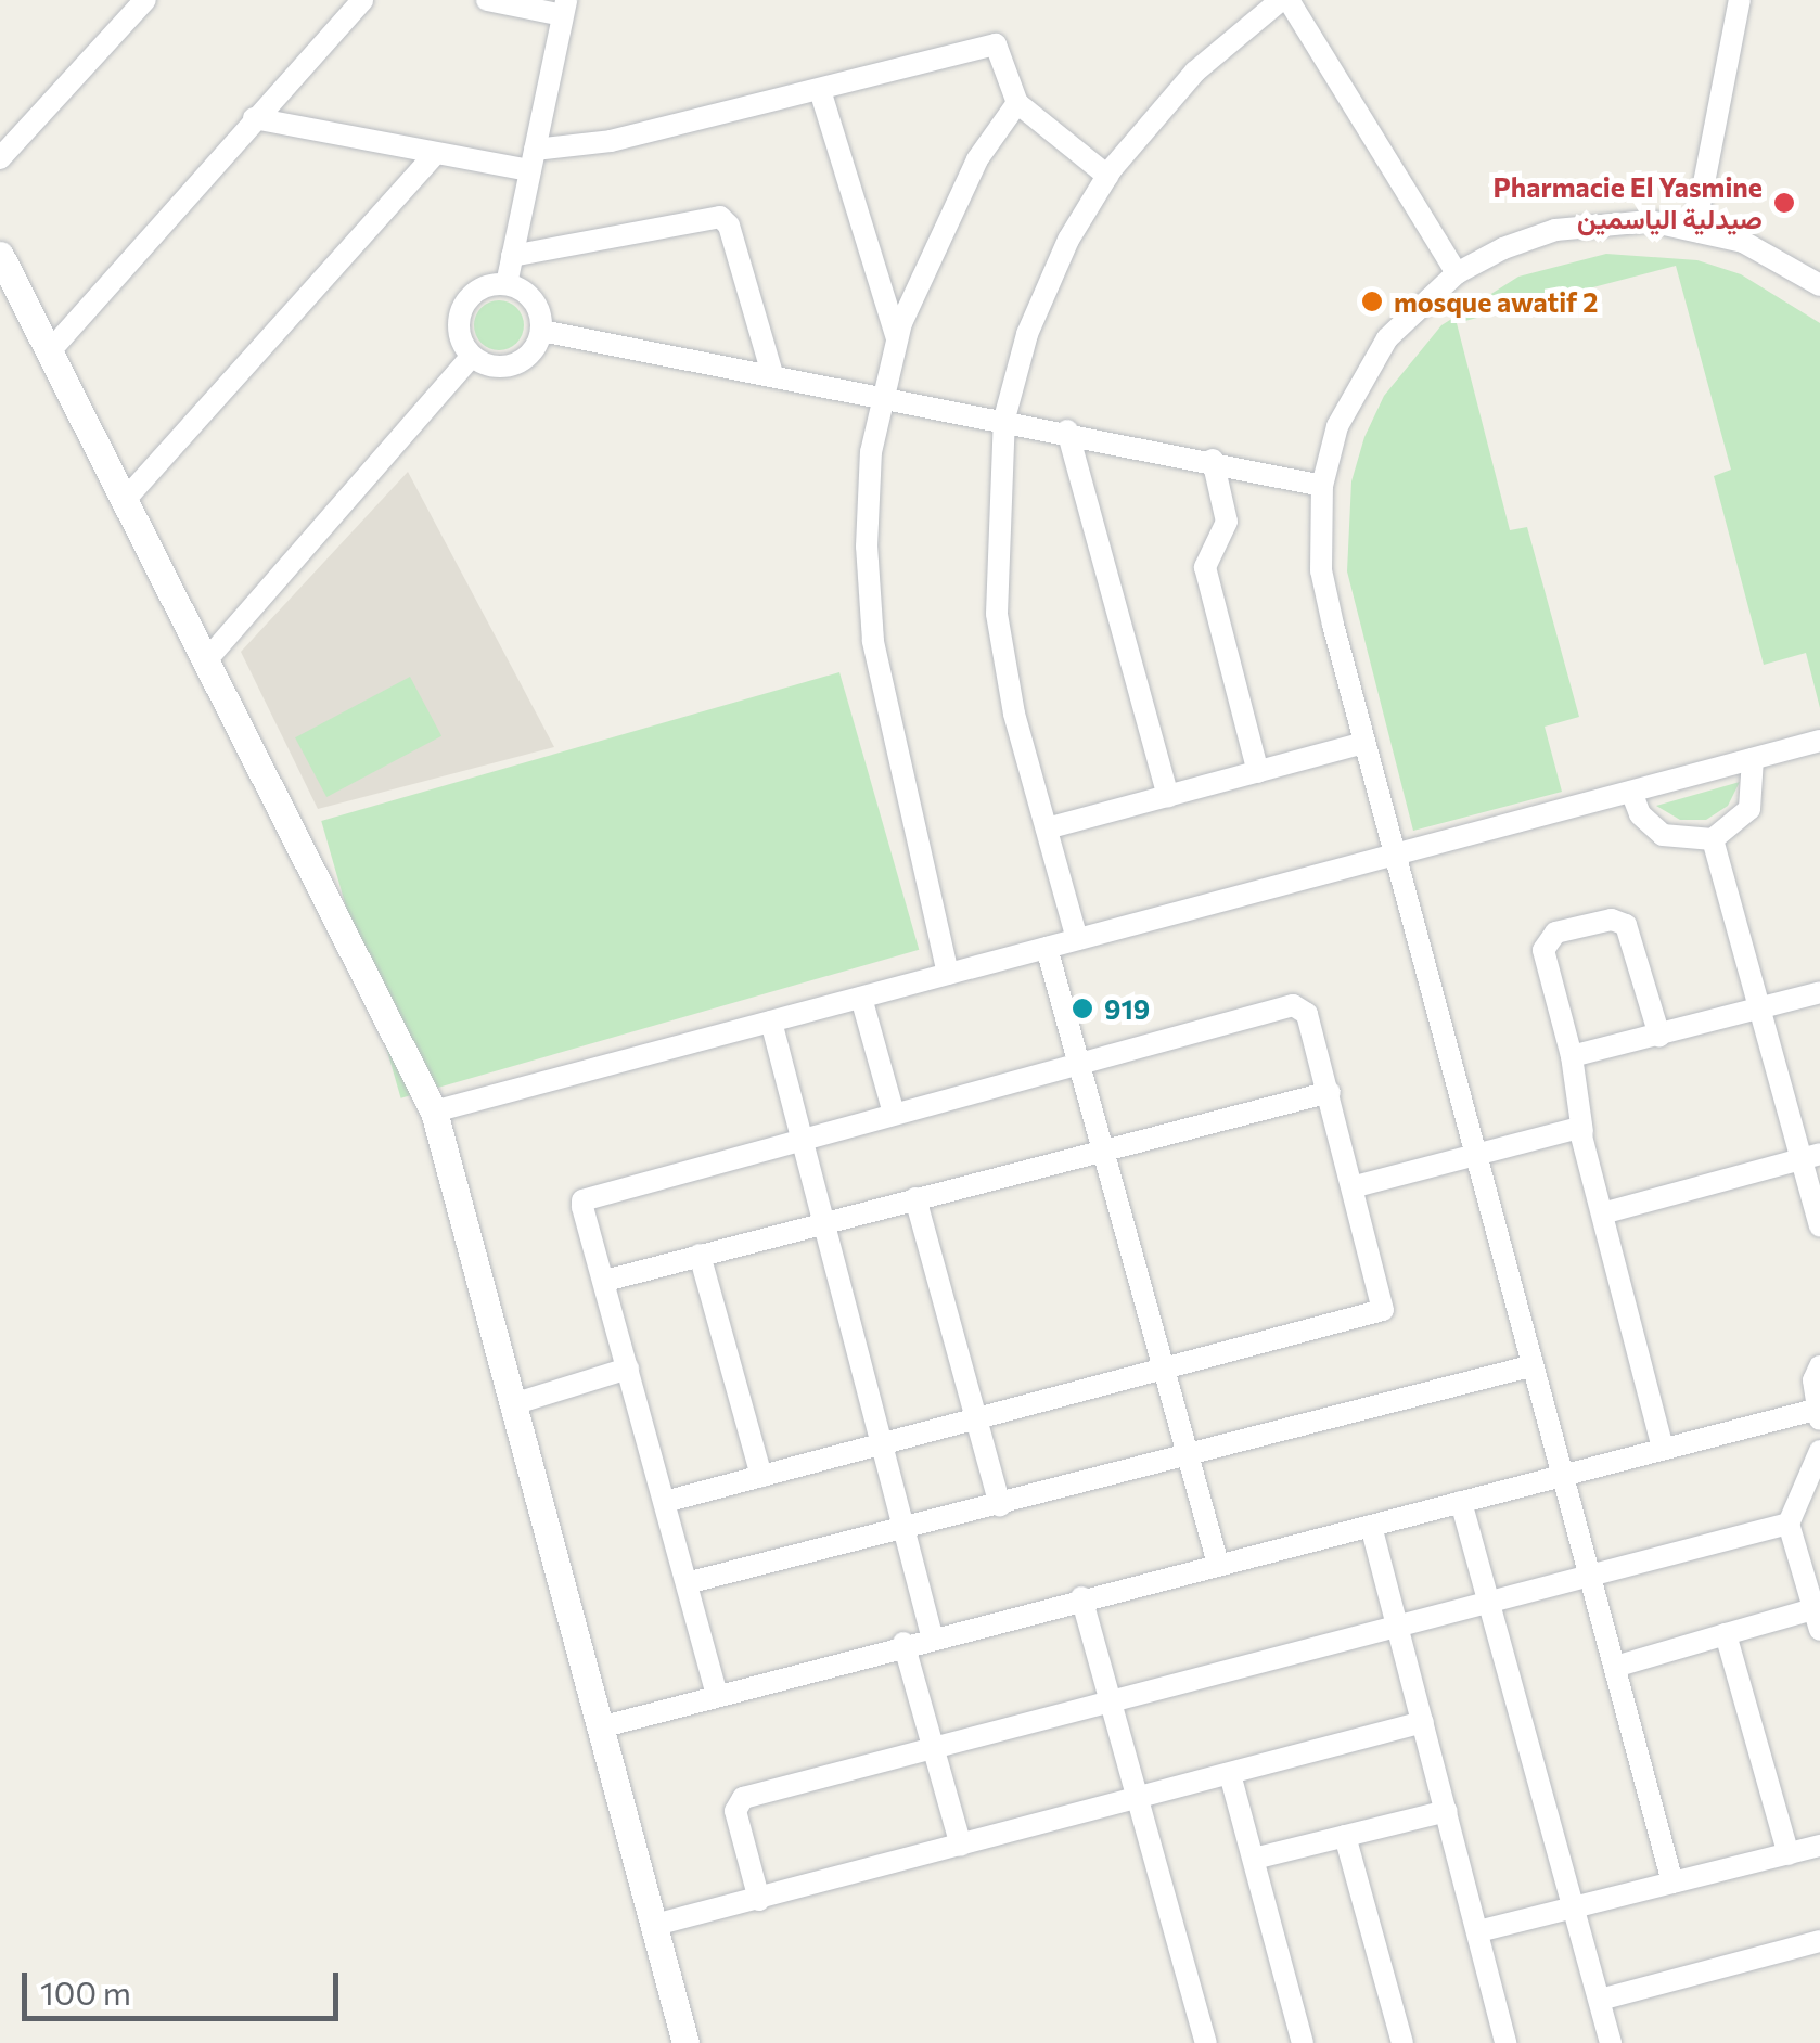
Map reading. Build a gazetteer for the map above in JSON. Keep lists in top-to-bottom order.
{
  "places": ["Pharmacie El Yasmine صيدلية الياسمين", "mosque awatif 2", "919"],
  "scale_bar": "100 m"
}
